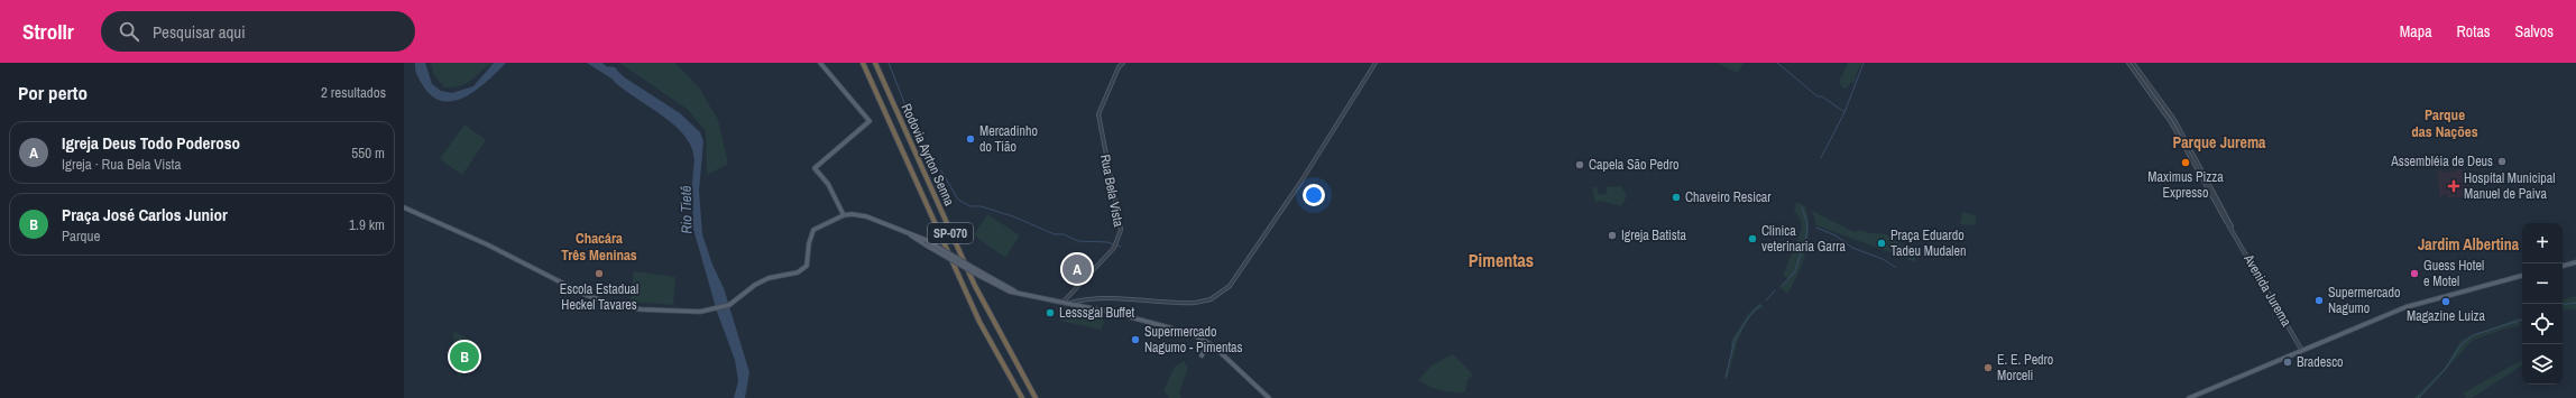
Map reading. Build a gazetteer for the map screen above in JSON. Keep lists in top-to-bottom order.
{
  "streets": {
    "highway": ["Rodovia Ayrton Senna", "SP-070"],
    "street": ["Rua Bela Vista", "Avenida Jurema"]
  },
  "districts": [
    "Parque das Nações",
    "Parque Jurema",
    "Chacára Três Meninas",
    "Jardim Albertina",
    "Pimentas"
  ],
  "water": ["Rio Tietê"],
  "places": {
    "other": [
      "Mercadinho do Tião",
      "Assembléia de Deus",
      "Maximus Pizza Expresso",
      "Capela São Pedro",
      "Chaveiro Resicar",
      "Igreja Batista",
      "Clinica veterinaria Garra",
      "Praça Eduardo Tadeu Mudalen",
      "Escola Estadual Heckel Tavares",
      "Guess Hotel e Motel",
      "Supermercado Nagumo",
      "Magazine Luiza",
      "Lesssgal Buffet",
      "Supermercado Nagumo - Pimentas",
      "Bradesco",
      "E. E. Pedro Morceli"
    ],
    "health": ["Hospital Municipal Manuel de Paiva"]
  },
  "page": {
    "header": "Strollr",
    "search": "Pesquisar aqui",
    "nav": ["Mapa", "Rotas", "Salvos"],
    "heading": ["Por perto", "2 resultados"],
    "list": [
      {
        "mark": "A",
        "name": "Igreja Deus Todo Poderoso",
        "note": "Igreja · Rua Bela Vista",
        "value": "550 m"
      },
      {
        "mark": "B",
        "name": "Praça José Carlos Junior",
        "note": "Parque",
        "value": "1.9 km"
      }
    ],
    "map_buttons": ["+", "−"],
    "pins": ["A", "B"]
  }
}
